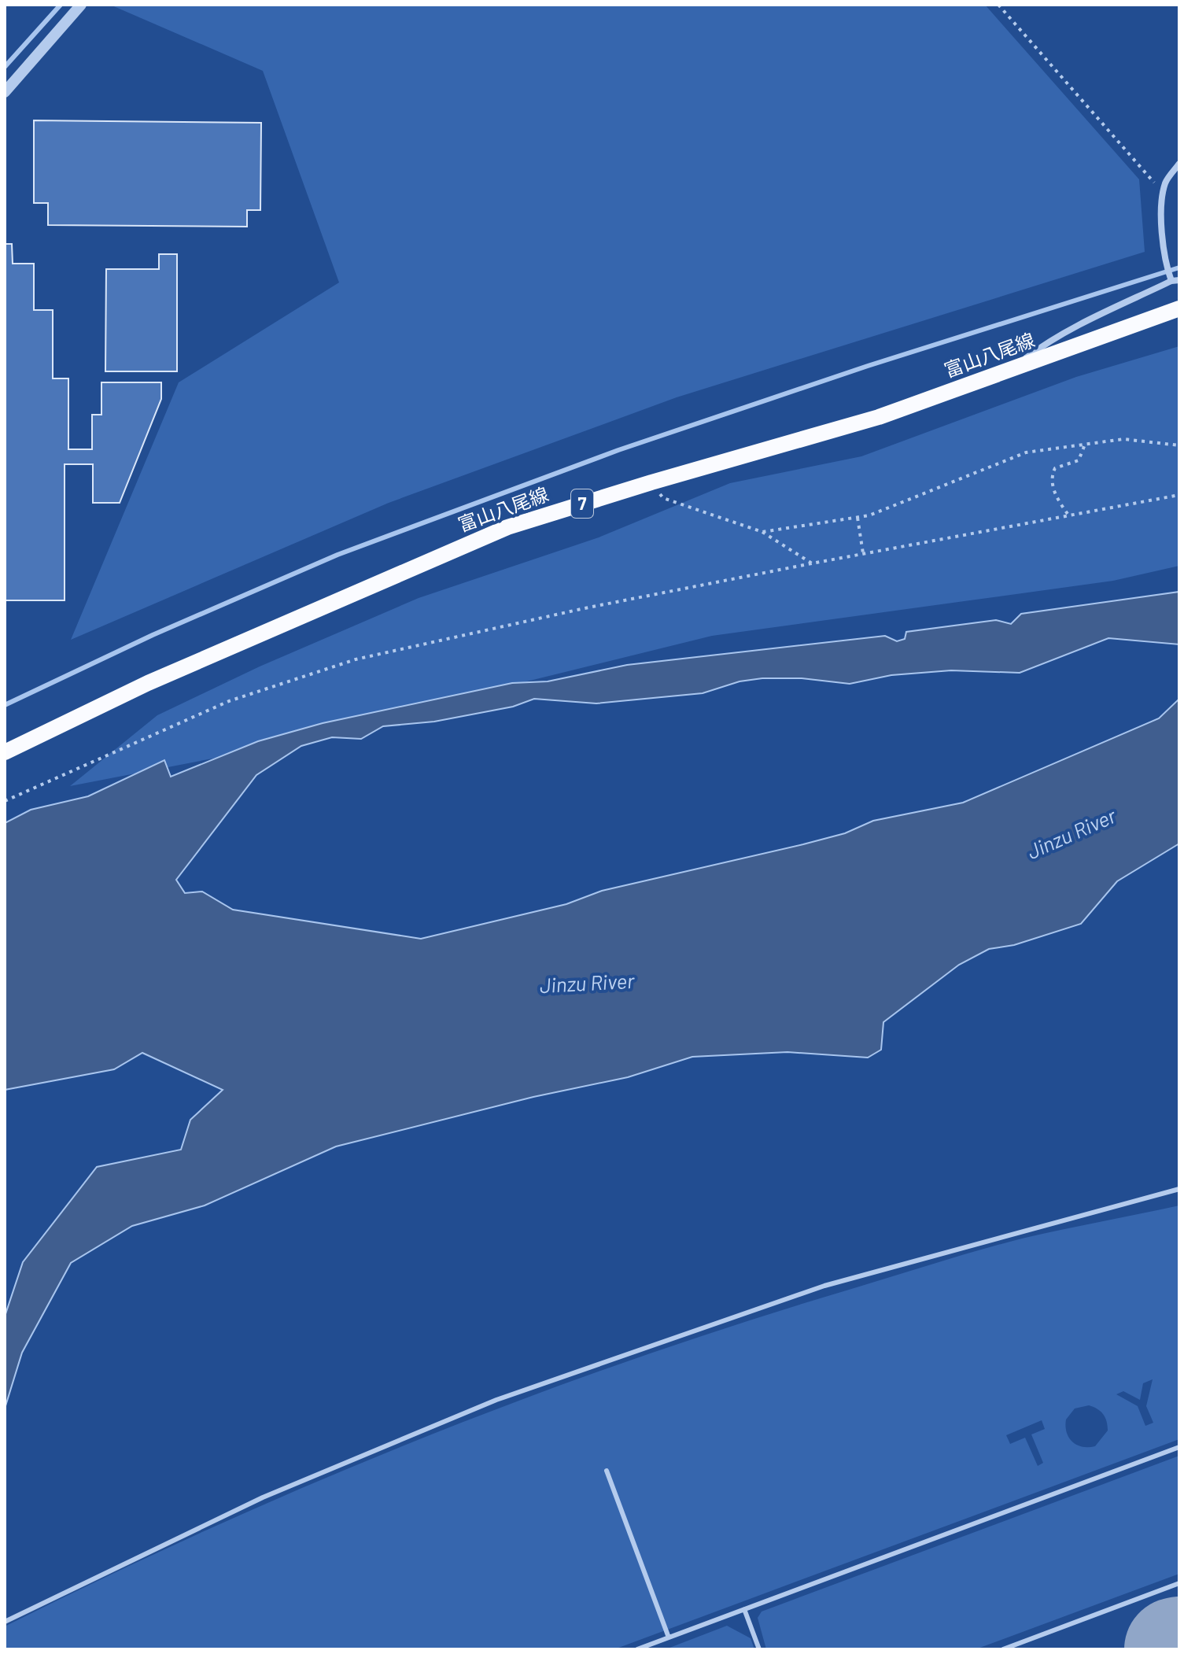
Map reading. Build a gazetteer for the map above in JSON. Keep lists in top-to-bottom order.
{
  "streets": {
    "main road": ["富山八尾線", "7"]
  },
  "water": ["Jinzu River"]
}
